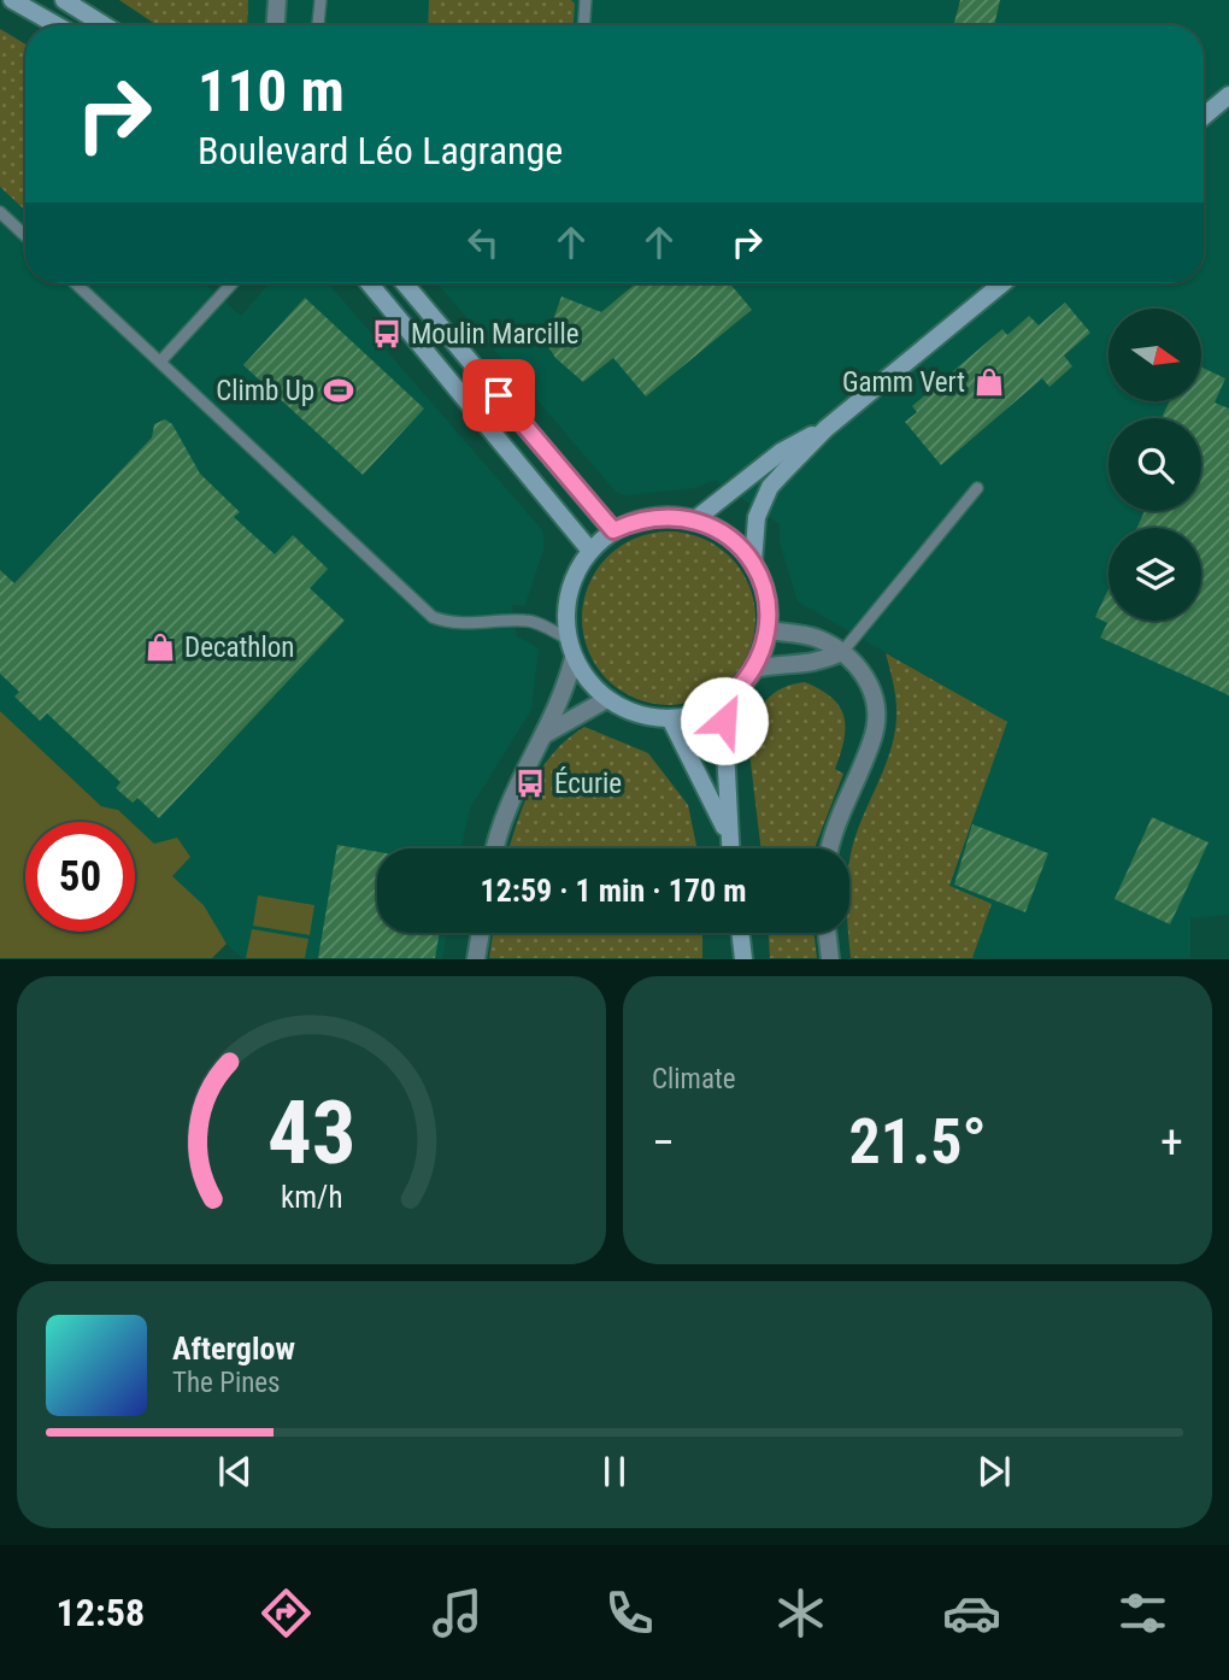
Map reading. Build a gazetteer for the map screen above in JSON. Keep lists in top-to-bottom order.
{
  "places": {
    "bus stop": ["Moulin Marcille", "Écurie"],
    "shop": ["Gamm Vert", "Decathlon"],
    "sports": ["Climb Up"]
  },
  "north": "right",
  "page": {
    "turn": ["110 m", "Boulevard Léo Lagrange"],
    "limit": "50",
    "trip": "12:59 · 1 min · 170 m",
    "tile": "Climate",
    "heat": ["−", "21.5°", "+"],
    "song": ["Afterglow", "The Pines"],
    "tabs": "12:58",
    "gauge": ["43", "km/h"]
  }
}
